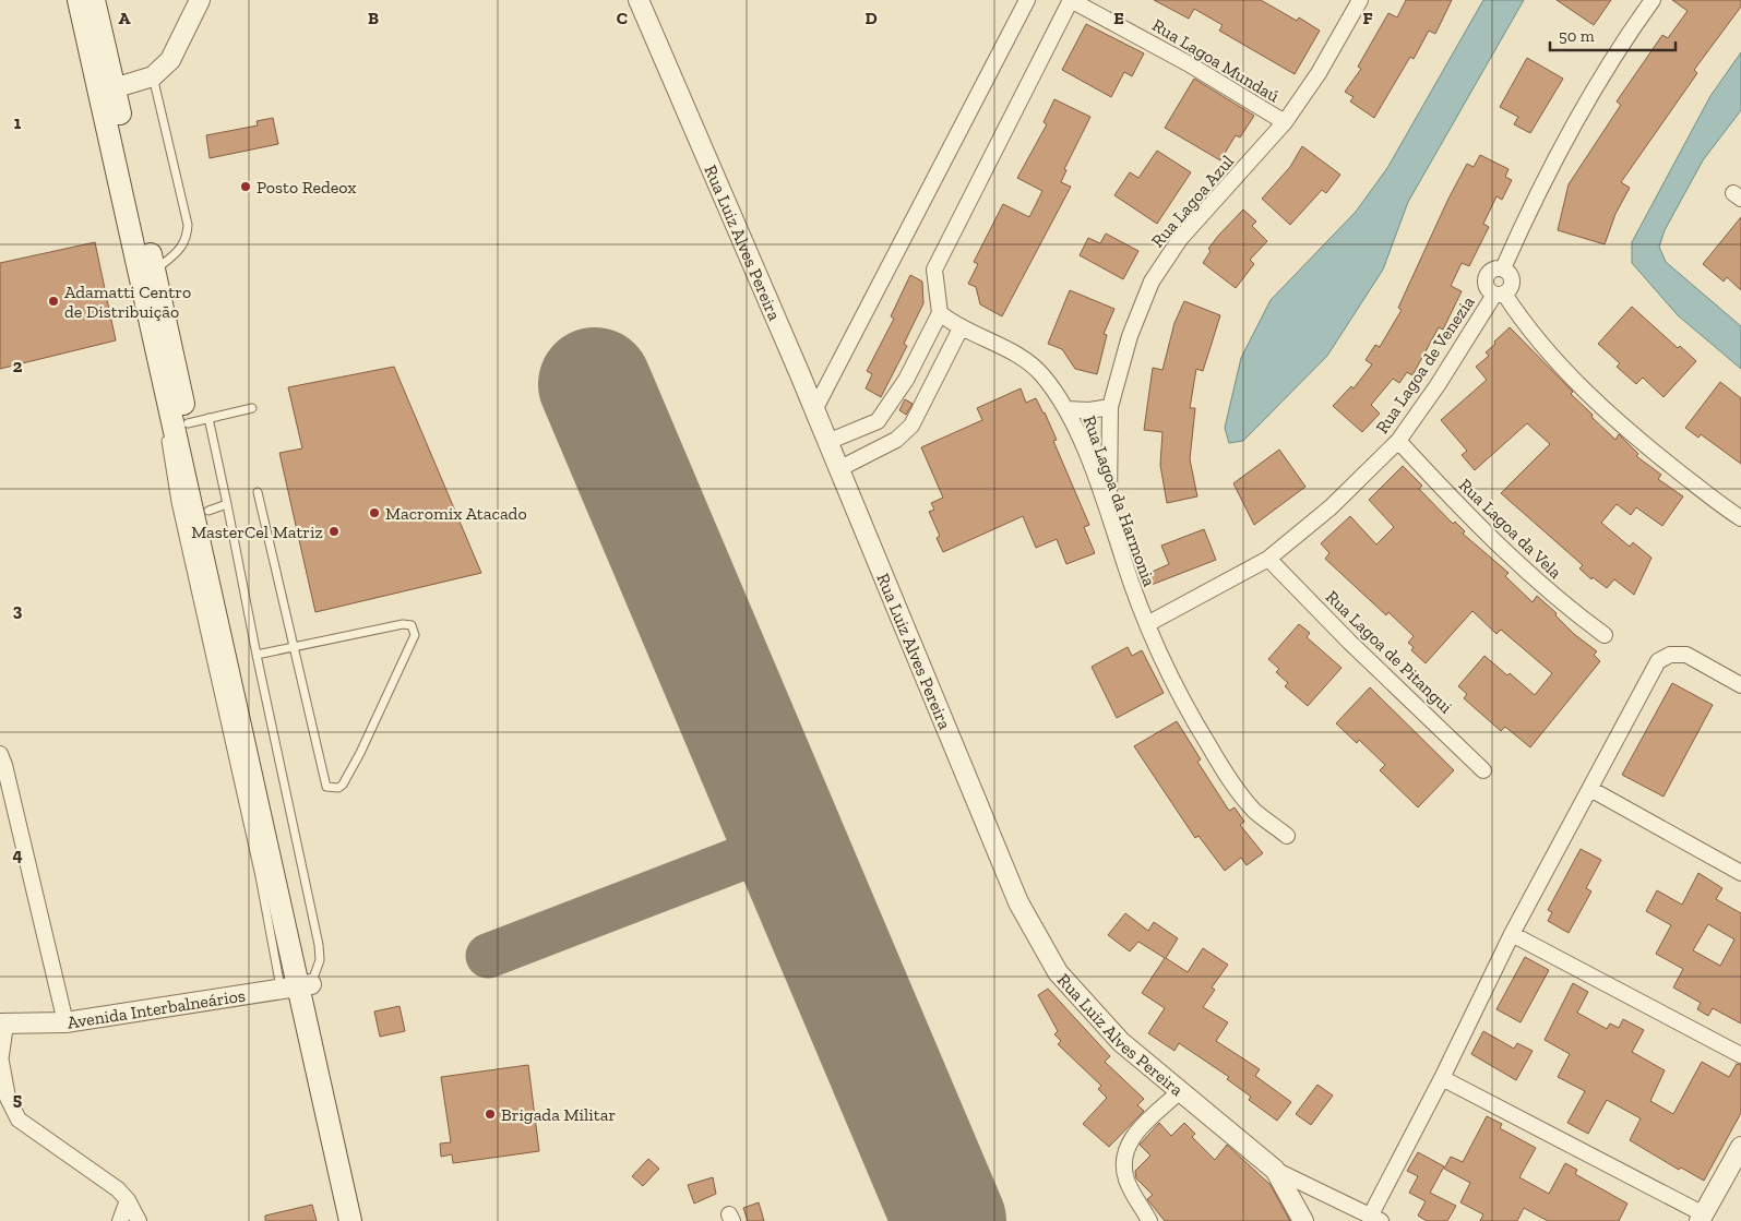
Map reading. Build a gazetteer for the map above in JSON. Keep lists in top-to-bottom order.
{
  "streets": {
    "street": [
      "Rua Lagoa Mundaú",
      "Rua Lagoa Azul",
      "Rua Luiz Alves Pereira",
      "Rua Lagoa de Venezia",
      "Rua Lagoa da Harmonia",
      "Rua Lagoa da Vela",
      "Rua Lagoa de Pitangui",
      "Avenida Interbalneários"
    ]
  },
  "crossings": [
    ["Rua Lagoa Mundaú", "Rua Lagoa Azul"],
    ["Rua Lagoa Azul", "Rua Lagoa da Harmonia"],
    ["Rua Lagoa de Venezia", "Rua Lagoa da Harmonia"],
    ["Rua Lagoa de Venezia", "Rua Lagoa da Vela"],
    ["Rua Lagoa de Venezia", "Rua Lagoa de Pitangui"]
  ],
  "places": [
    "Posto Redeox",
    "Adamatti Centro de Distribuição",
    "Macromix Atacado",
    "MasterCel Matriz",
    "Brigada Militar"
  ],
  "scale_bar": "50 m",
  "grid": {
    "columns": [
      "A",
      "B",
      "C",
      "D",
      "E",
      "F"
    ],
    "rows": [
      "1",
      "2",
      "3",
      "4",
      "5"
    ]
  }
}
